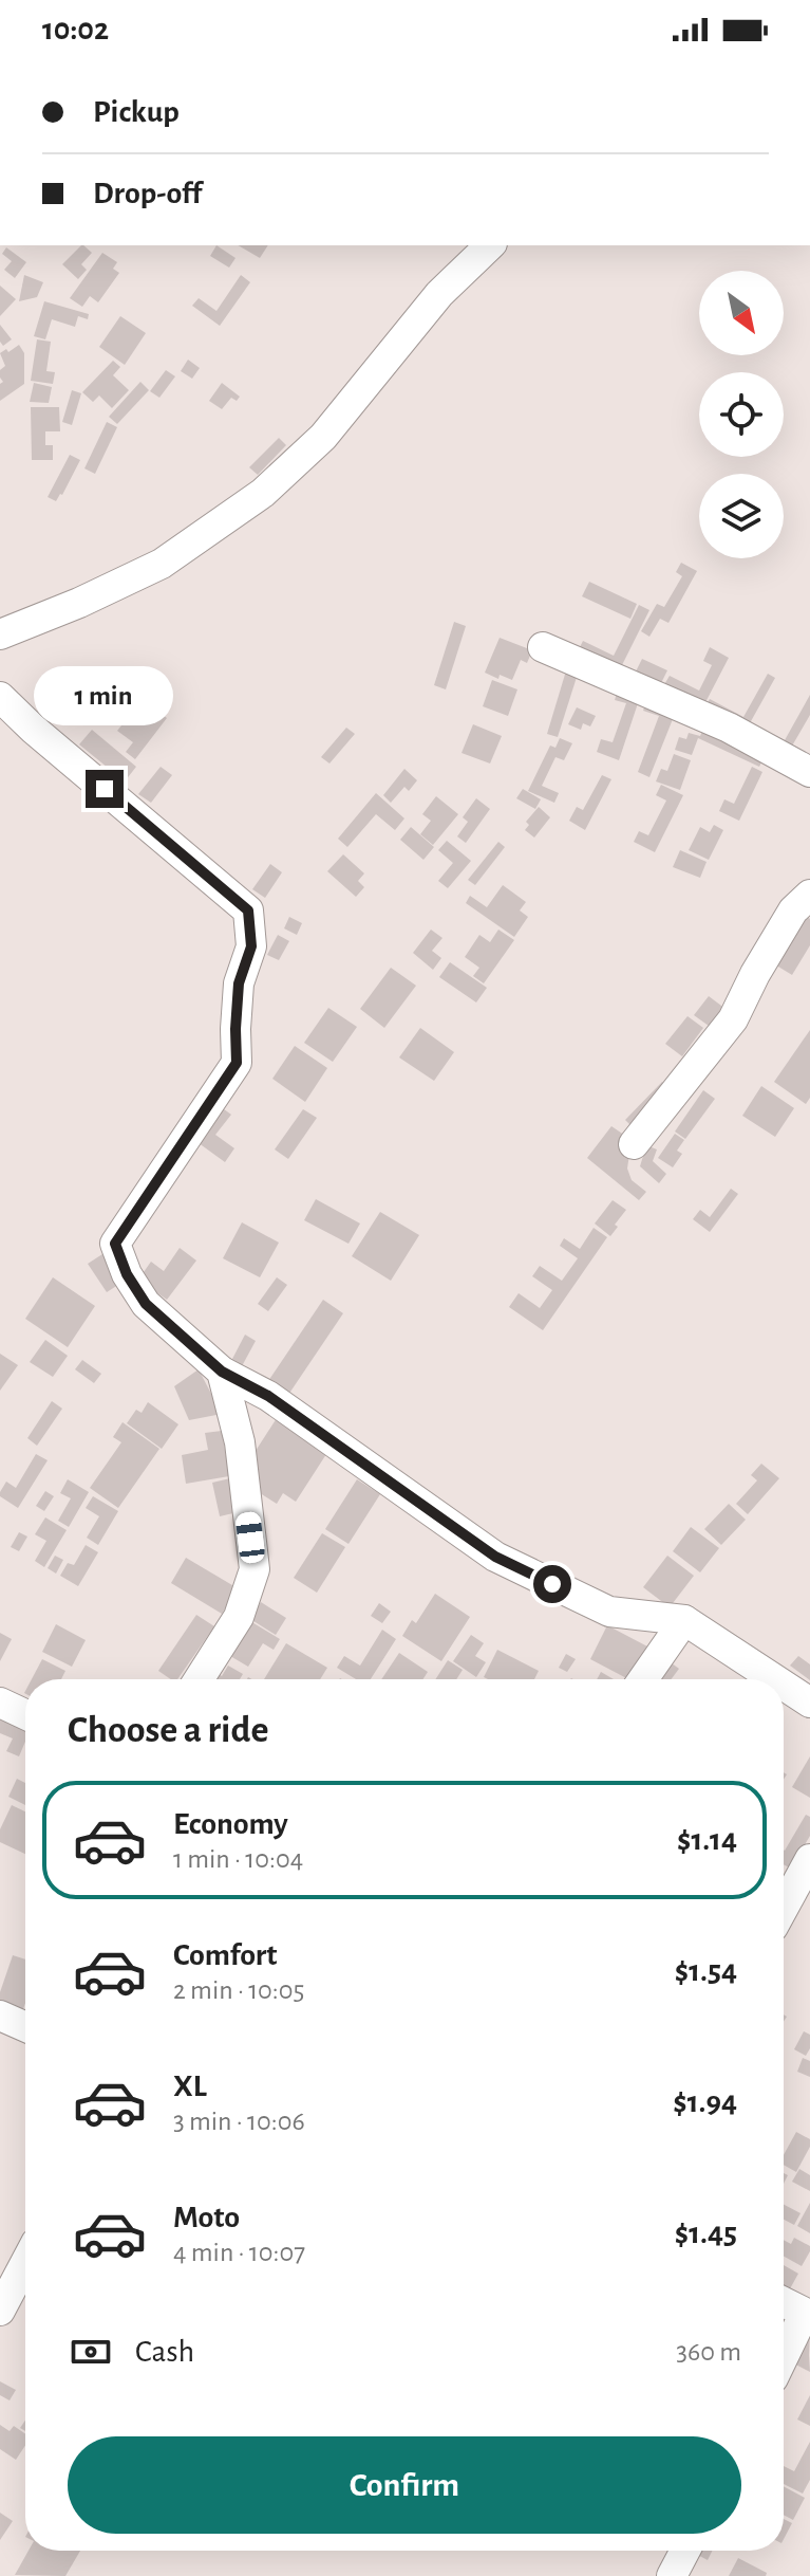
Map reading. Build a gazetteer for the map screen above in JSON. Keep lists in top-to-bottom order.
{
  "north": "bottom right",
  "page": {
    "status": "10:02",
    "banner": ["Pickup", "Drop-off"],
    "bubble": "1 min",
    "heading": "Choose a ride",
    "list": [
      {
        "name": "Economy",
        "note": "1 min · 10:04",
        "value": "$1.14"
      },
      {
        "name": "Comfort",
        "note": "2 min · 10:05",
        "value": "$1.54"
      },
      {
        "name": "XL",
        "note": "3 min · 10:06",
        "value": "$1.94"
      },
      {
        "name": "Moto",
        "note": "4 min · 10:07",
        "value": "$1.45"
      }
    ],
    "pay": ["Cash", "360 m"],
    "buttons": "Confirm"
  }
}
